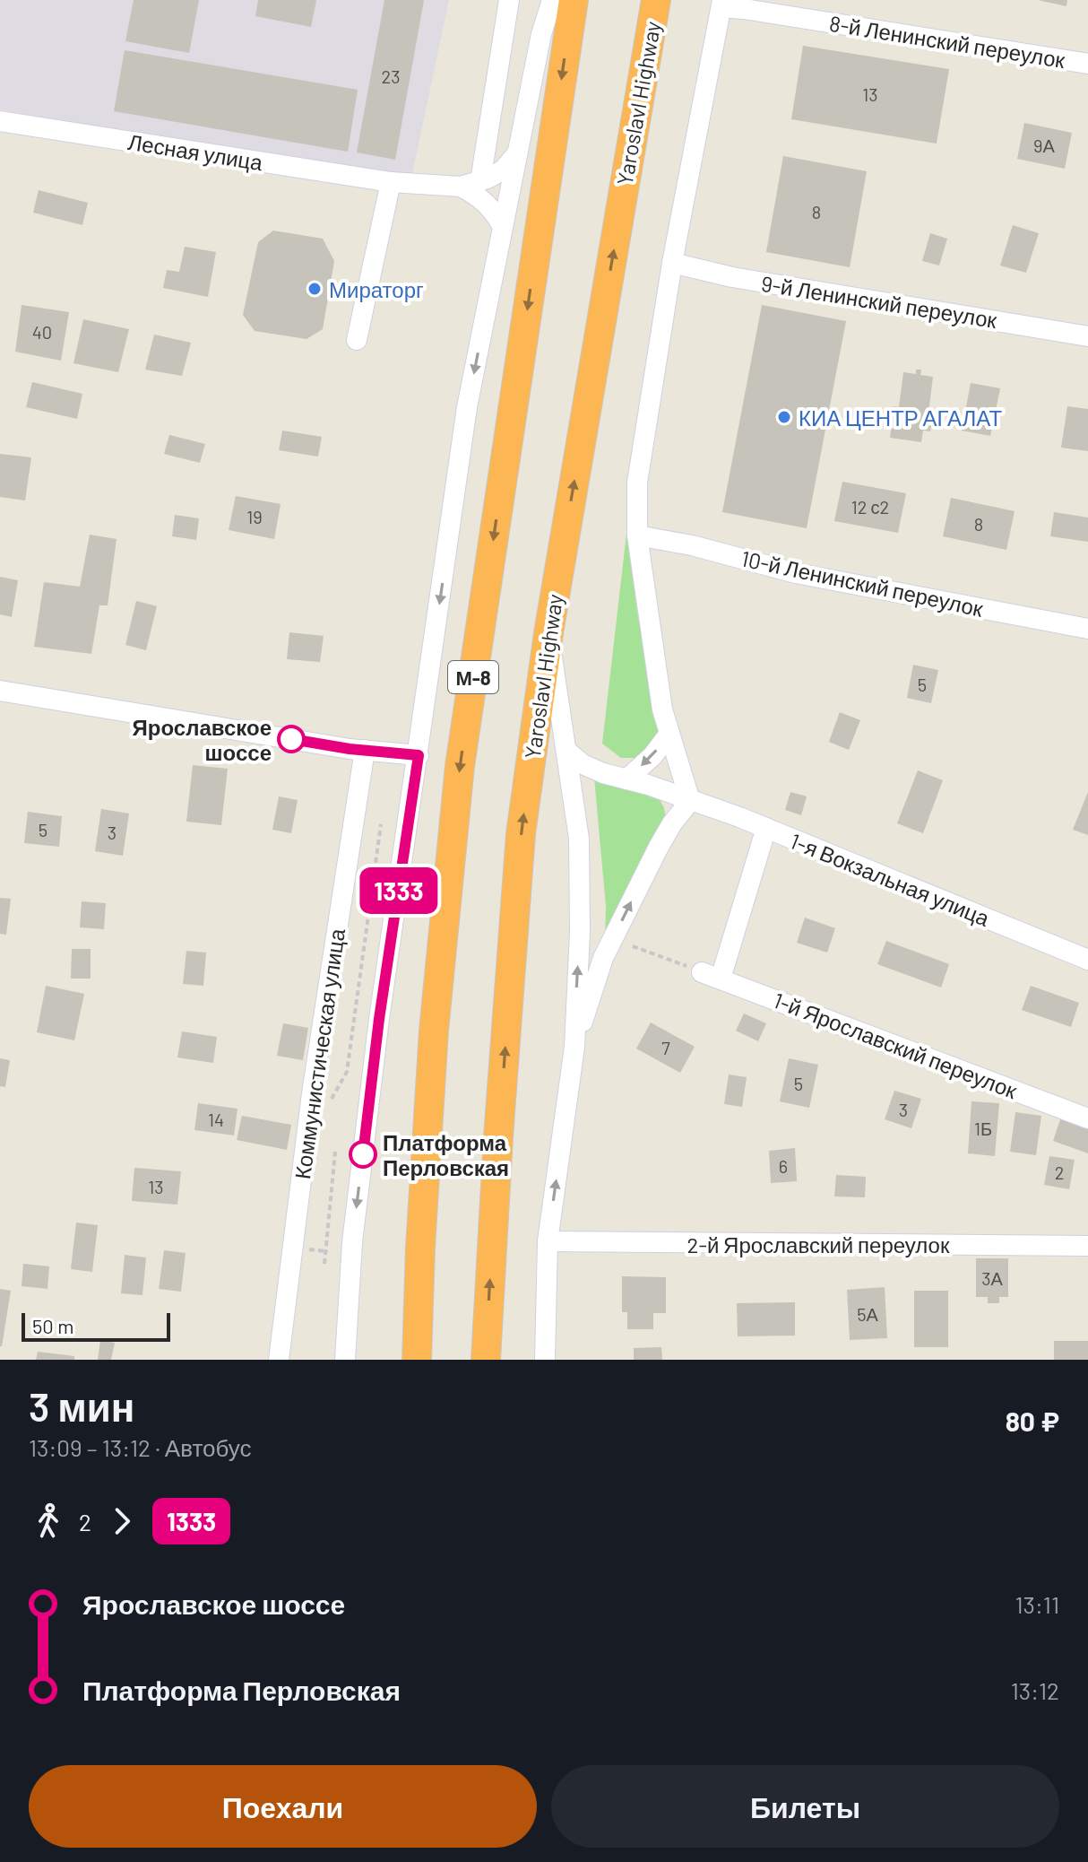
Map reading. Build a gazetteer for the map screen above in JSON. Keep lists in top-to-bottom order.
{
  "streets": {
    "highway": ["Yaroslavl Highway", "М-8"],
    "street": [
      "8-й Ленинский переулок",
      "Лесная улица",
      "9-й Ленинский переулок",
      "10-й Ленинский переулок",
      "1-я Вокзальная улица",
      "1-й Ярославский переулок",
      "Коммунистическая улица",
      "2-й Ярославский переулок"
    ]
  },
  "places": [
    "Мираторг",
    "КИА ЦЕНТР АГАЛАТ",
    "Ярославское шоссе",
    "Платформа Перловская"
  ],
  "lines": ["bus line 1333"],
  "house_numbers": [
    "23",
    "13",
    "9А",
    "8",
    "40",
    "12 с2",
    "19",
    "8",
    "5",
    "5",
    "3",
    "7",
    "5",
    "3",
    "14",
    "1Б",
    "6",
    "2",
    "13",
    "3А",
    "5А"
  ],
  "scale_bar": "50 m",
  "page": {
    "on_map": "1333",
    "scale": "50 m",
    "heading": ["3 мин", "13:09 – 13:12 · Автобус", "80 ₽"],
    "legs": ["2", "1333"],
    "list": [
      {
        "name": "Ярославское шоссе",
        "value": "13:11"
      },
      {
        "name": "Платформа Перловская",
        "value": "13:12"
      }
    ],
    "buttons": ["Поехали", "Билеты"]
  }
}
